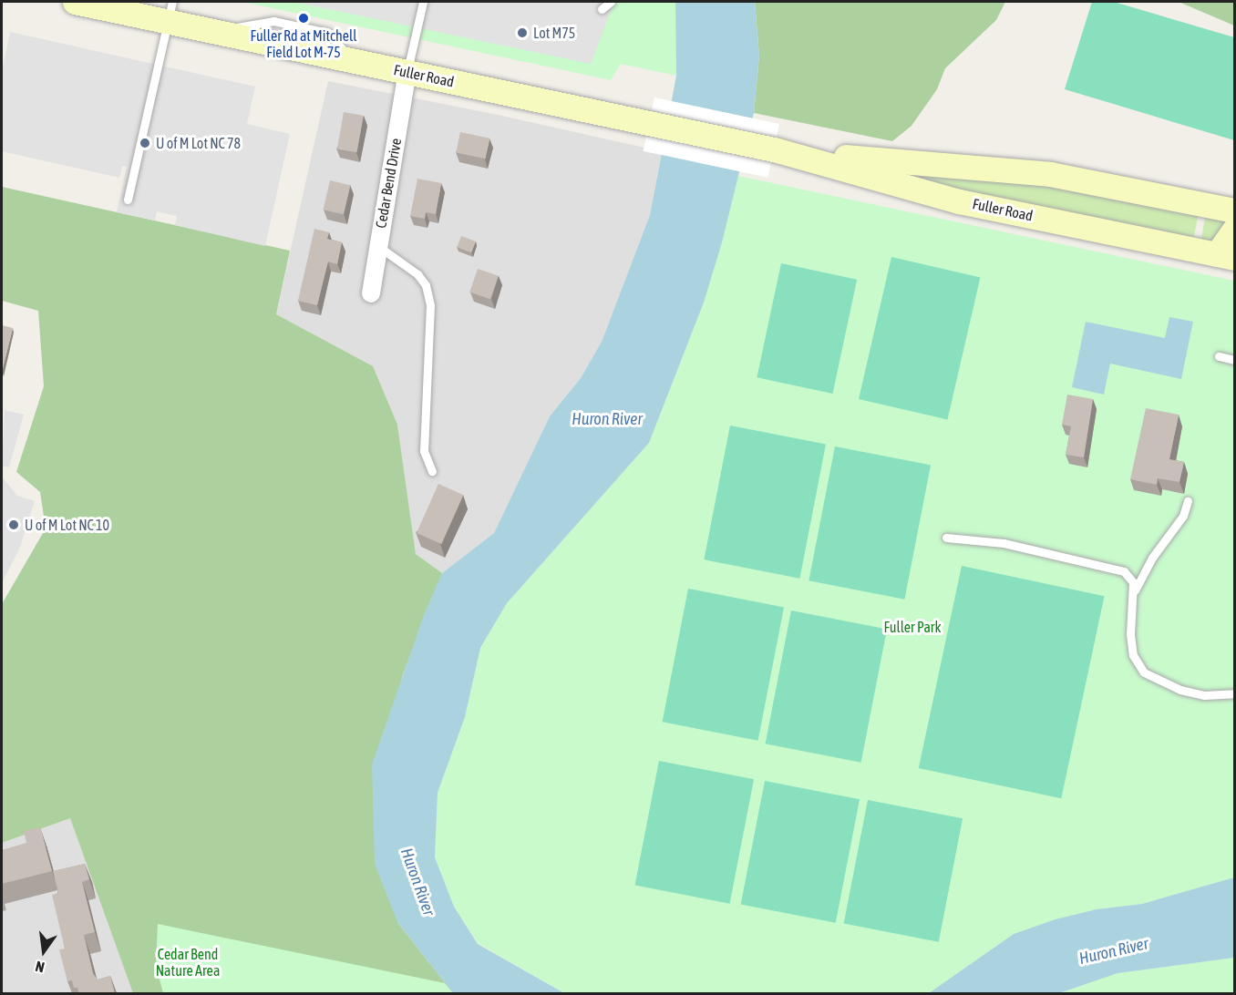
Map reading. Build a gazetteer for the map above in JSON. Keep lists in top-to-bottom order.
{
  "streets": {
    "main road": ["Fuller Road"],
    "street": ["Cedar Bend Drive"]
  },
  "crossings": [
    ["Fuller Road", "Cedar Bend Drive"]
  ],
  "water": ["Huron River"],
  "parks": ["Fuller Park", "Cedar Bend Nature Area"],
  "places": [
    "Fuller Rd at Mitchell Field Lot M-75",
    "Lot M75",
    "U of M Lot NC 78",
    "U of M Lot NC 10"
  ],
  "north": "bottom"
}
